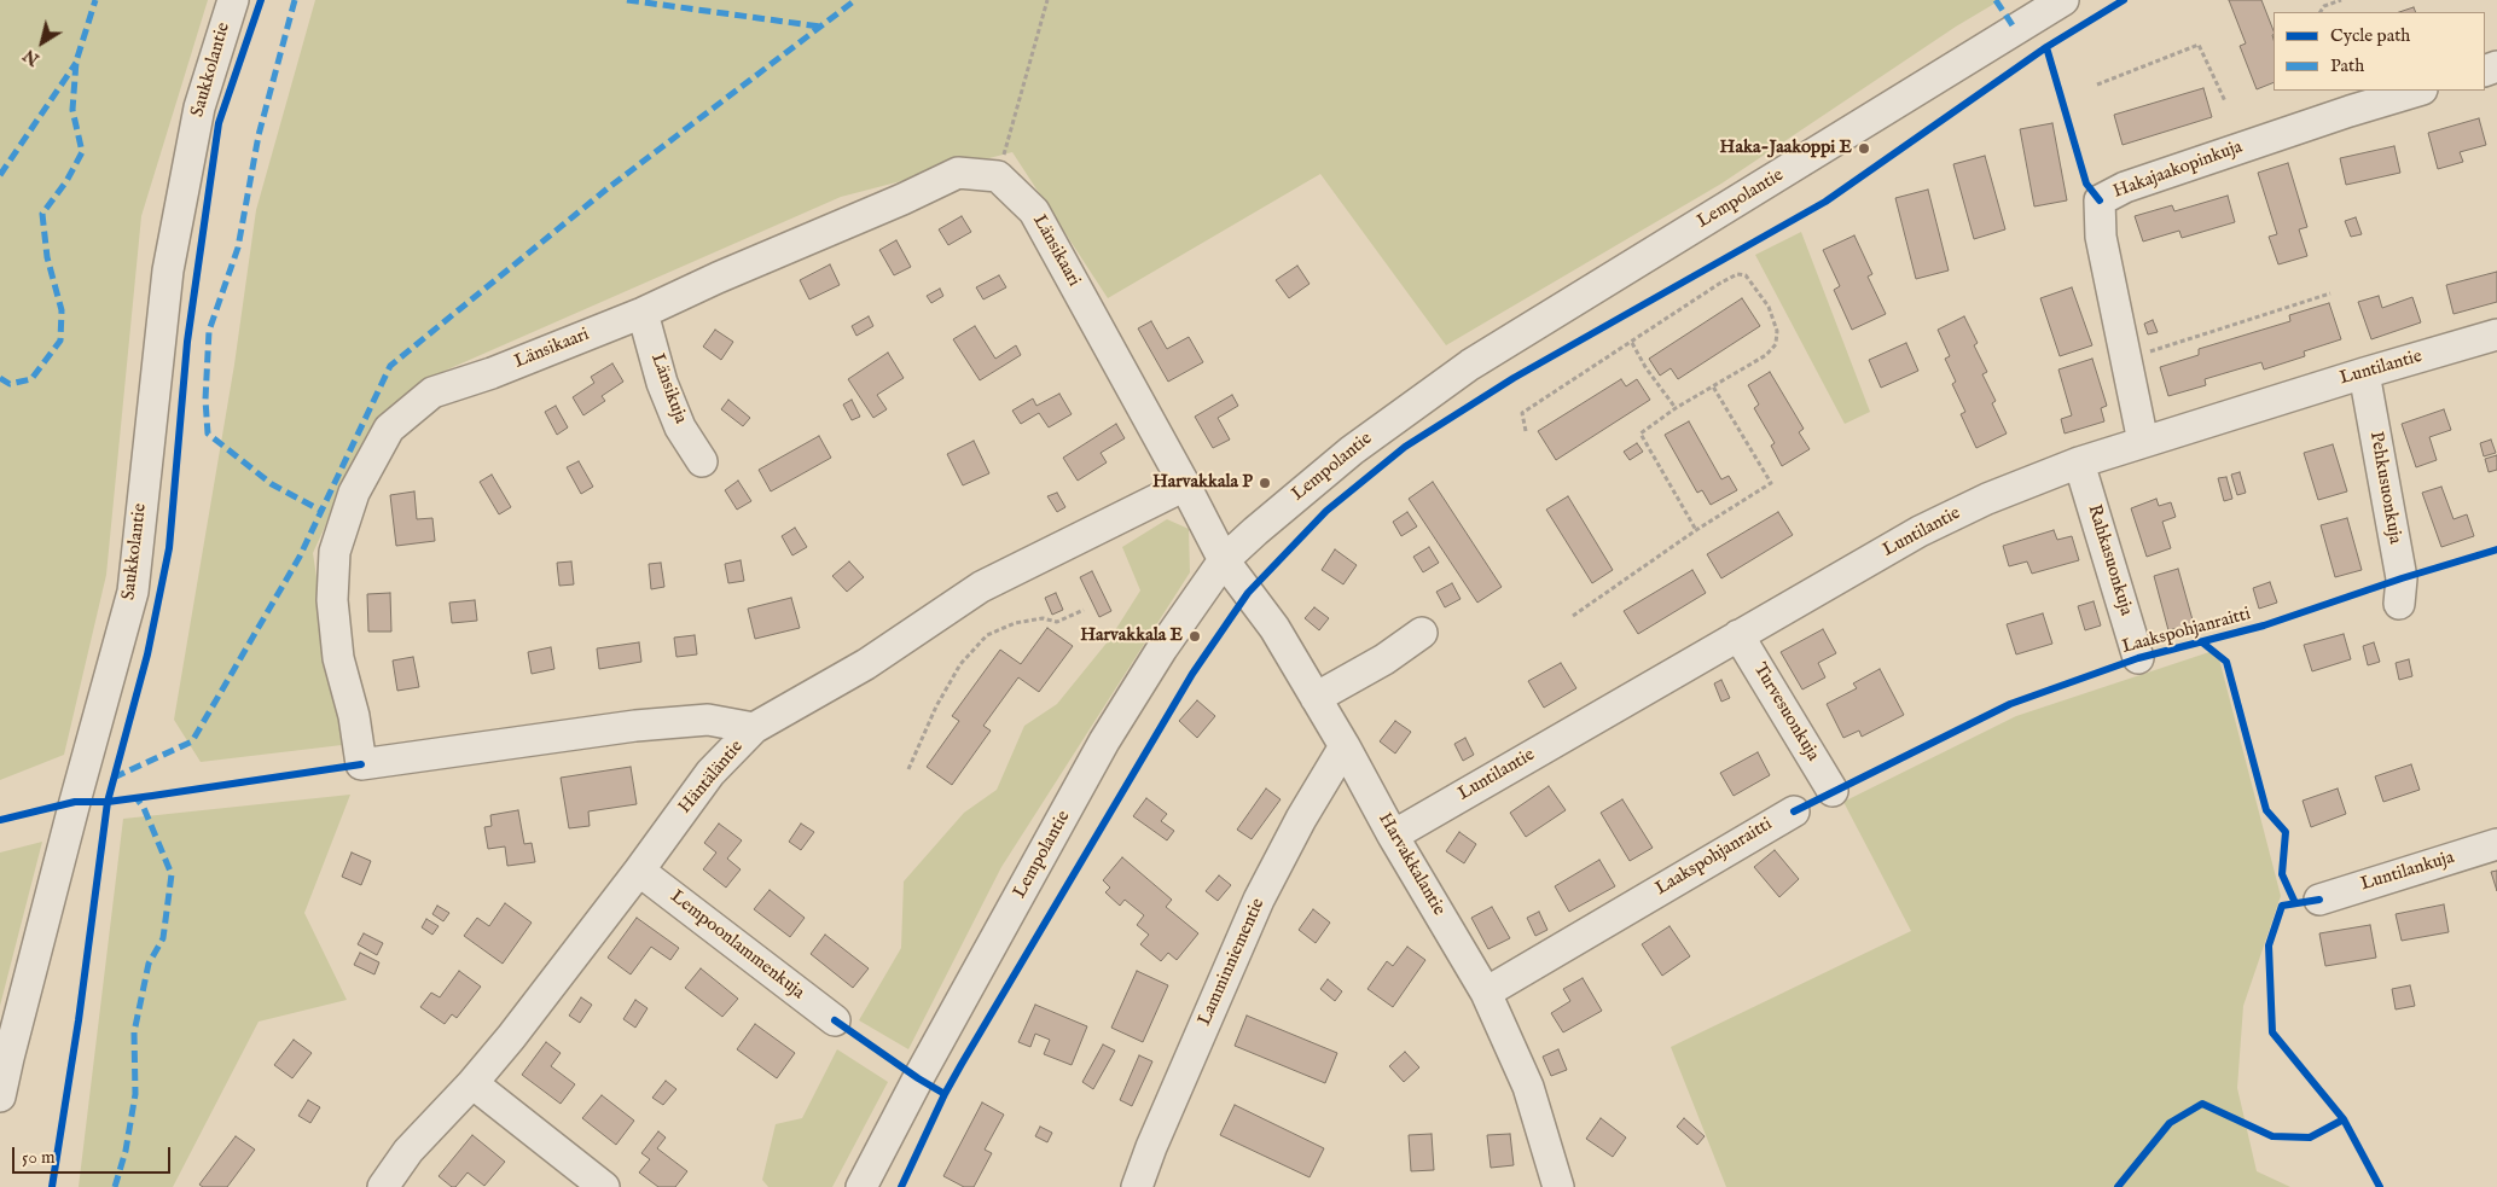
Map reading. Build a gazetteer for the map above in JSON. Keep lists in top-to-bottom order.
{
  "streets": {
    "street": [
      "Saukkolantie",
      "Hakajaakopinkuja",
      "Lempolantie",
      "Länsikaari",
      "Luntilantie",
      "Länsikuja",
      "Pehkusuonkuja",
      "Rahkasuonkuja",
      "Laakspohjanraitti",
      "Turvesuonkuja",
      "Häntäläntie",
      "Harvakkalantie",
      "Luntilankuja",
      "Lempoonlammenkuja",
      "Lamminniementie"
    ]
  },
  "crossings": [
    ["Hakajaakopinkuja", "Luntilantie"],
    ["Lempolantie", "Länsikaari"],
    ["Lempolantie", "Harvakkalantie"],
    ["Länsikaari", "Länsikuja"],
    ["Länsikaari", "Häntäläntie"],
    ["Länsikaari", "Harvakkalantie"],
    ["Luntilantie", "Pehkusuonkuja"],
    ["Luntilantie", "Rahkasuonkuja"],
    ["Luntilantie", "Turvesuonkuja"],
    ["Luntilantie", "Harvakkalantie"],
    ["Laakspohjanraitti", "Harvakkalantie"],
    ["Häntäläntie", "Lempoonlammenkuja"],
    ["Harvakkalantie", "Lamminniementie"]
  ],
  "places": ["Haka-Jaakoppi E", "Harvakkala P", "Harvakkala E"],
  "legend": ["Cycle path", "Path"],
  "scale_bar": "50 m",
  "north": "bottom left"
}
